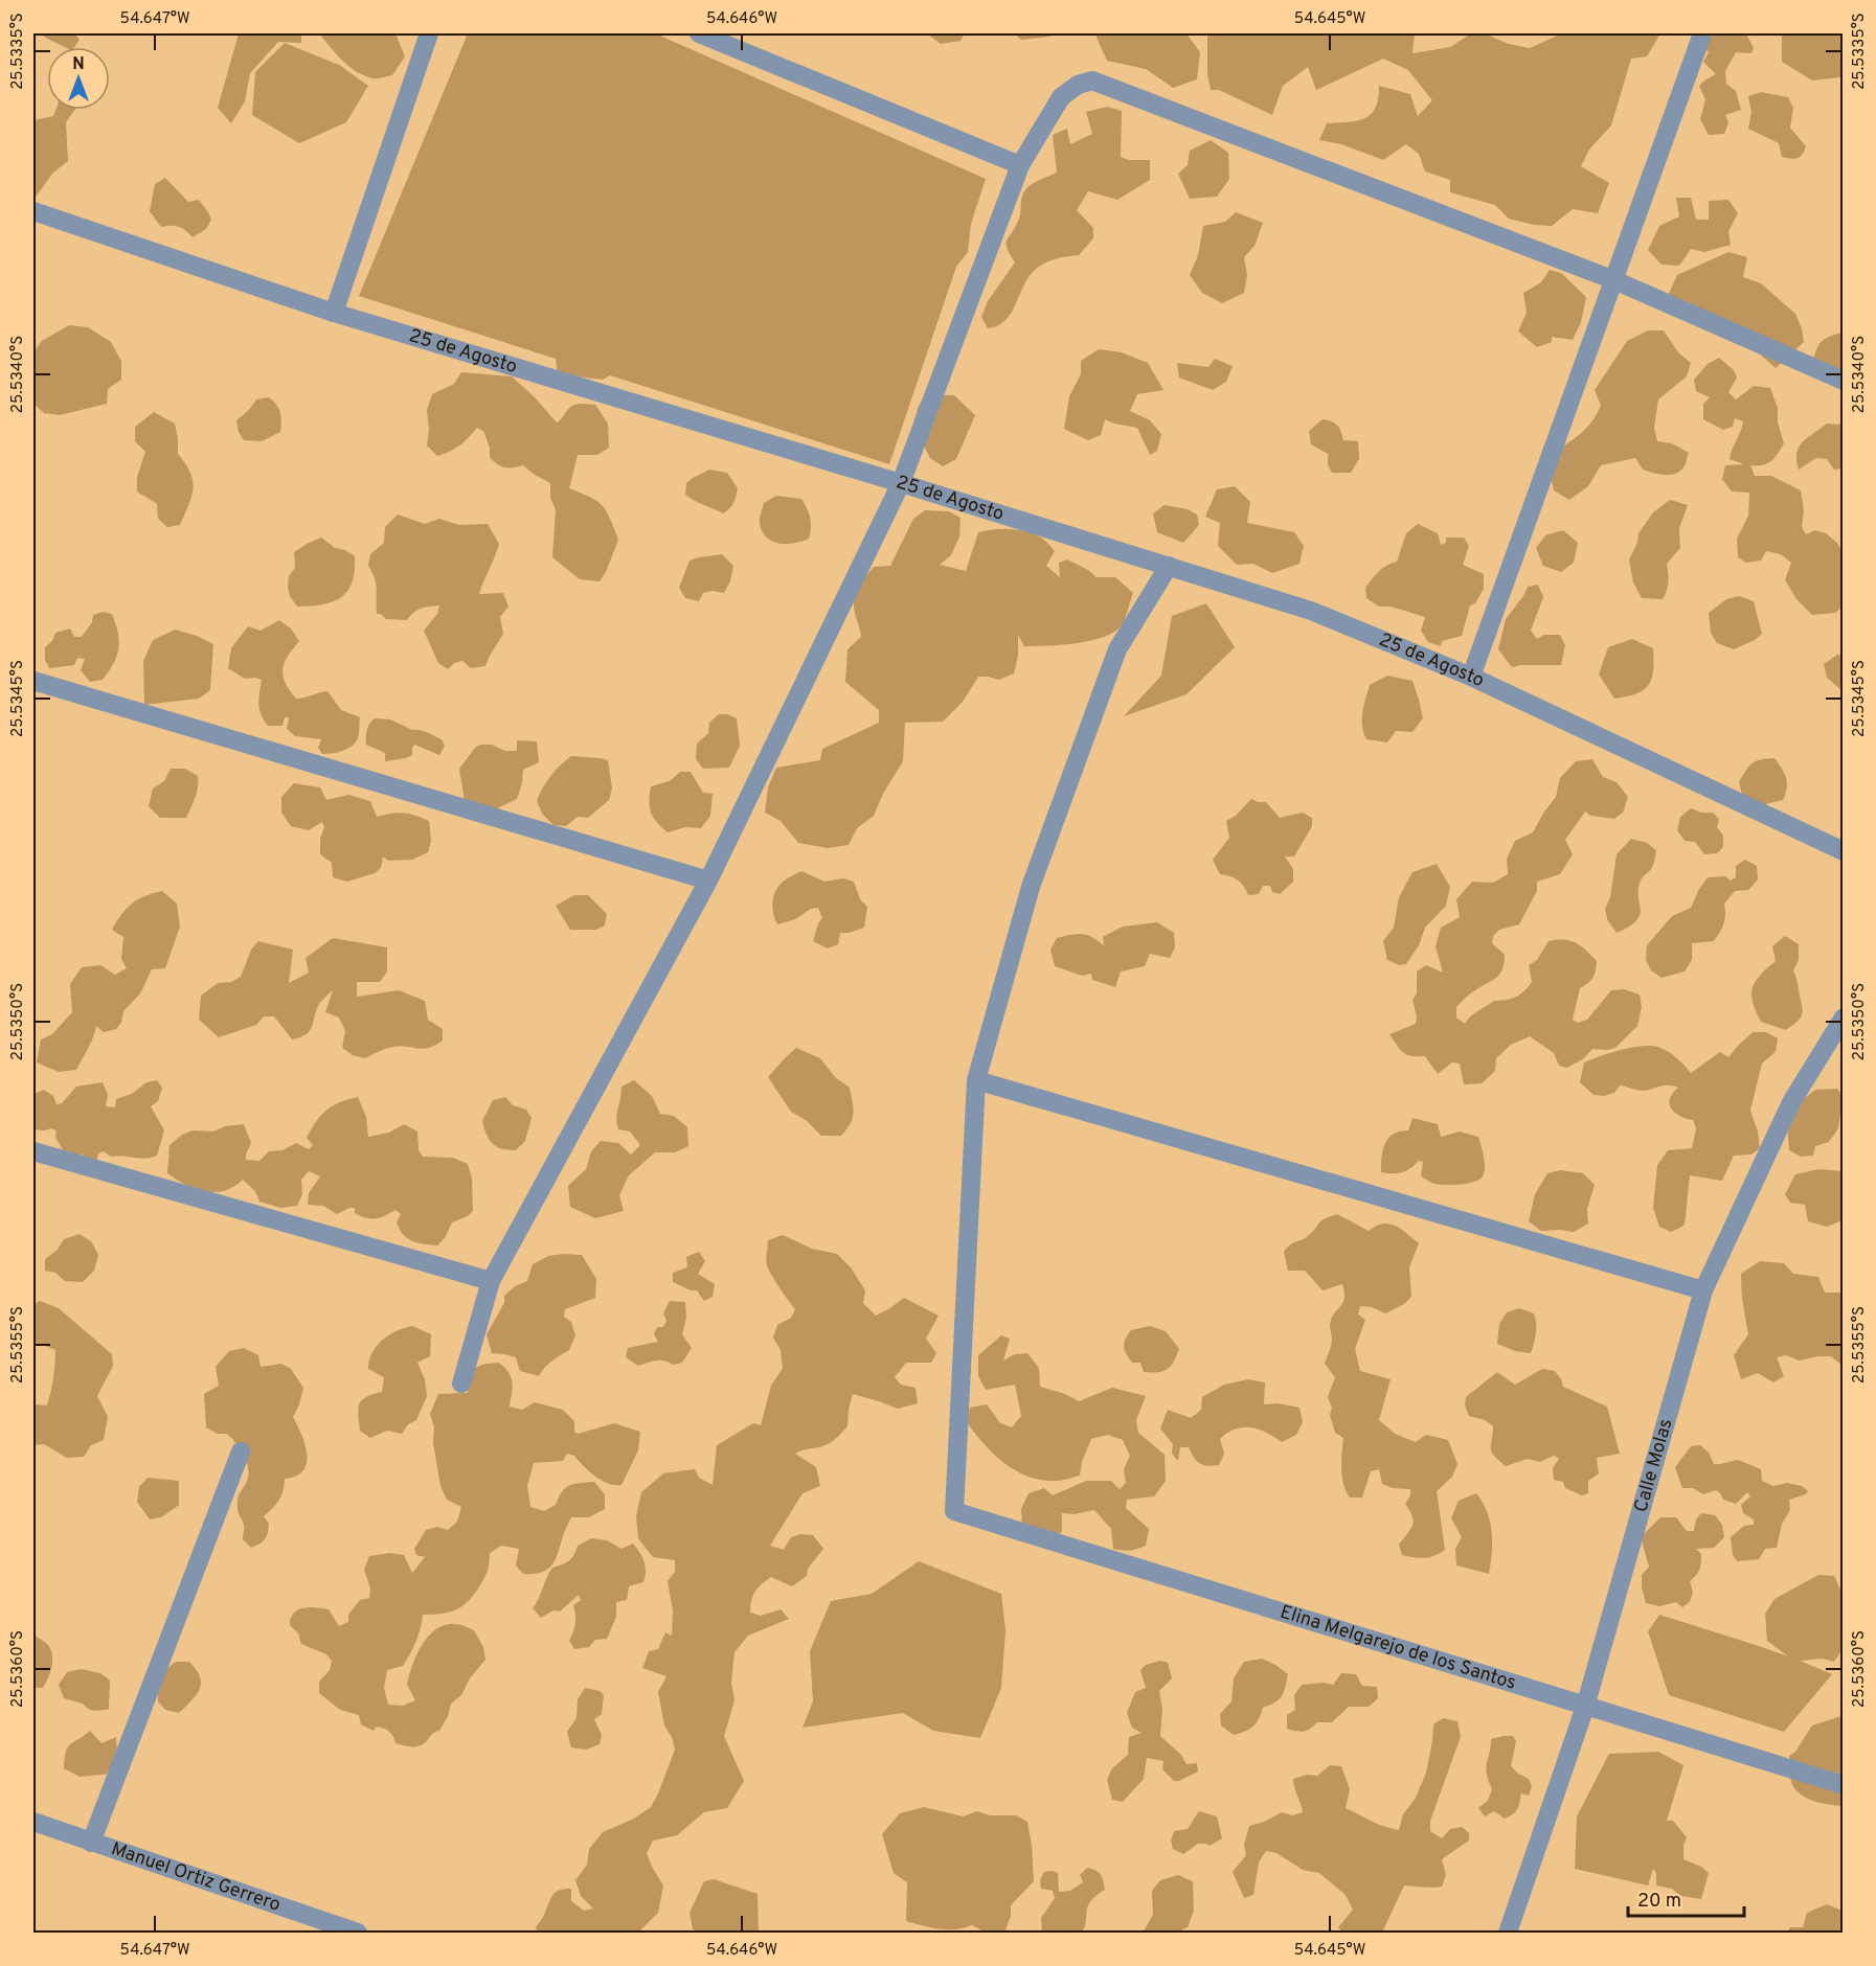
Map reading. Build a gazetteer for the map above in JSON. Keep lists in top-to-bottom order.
{
  "streets": {
    "street": [
      "25 de Agosto",
      "Calle Molas",
      "Elina Melgarejo de los Santos",
      "Manuel Ortiz Gerrero"
    ]
  },
  "crossings": [
    ["Calle Molas", "Elina Melgarejo de los Santos"]
  ],
  "scale_bar": "20 m",
  "north": "top",
  "coordinates": [
    "54.647°W",
    "54.646°W",
    "54.645°W",
    "25.5335°S",
    "25.5340°S",
    "25.5345°S",
    "25.5350°S",
    "25.5355°S",
    "25.5360°S"
  ]
}
